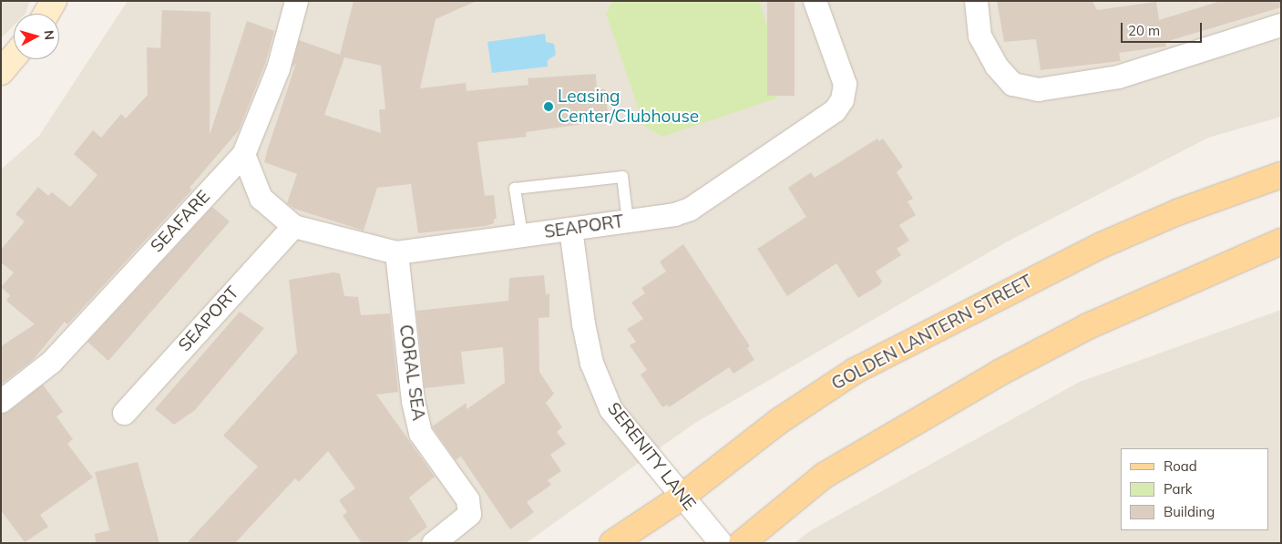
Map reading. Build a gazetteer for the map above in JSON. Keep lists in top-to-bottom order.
{
  "streets": {
    "main road": ["GOLDEN LANTERN STREET"],
    "street": [
      "SEAFARE",
      "SEAPORT",
      "CORAL SEA",
      "SERENITY LANE"
    ]
  },
  "crossings": [
    ["SEAFARE", "SEAPORT"],
    ["SEAPORT", "CORAL SEA"],
    ["SEAPORT", "SERENITY LANE"],
    ["GOLDEN LANTERN STREET", "SERENITY LANE"]
  ],
  "places": ["Leasing Center/Clubhouse"],
  "legend": ["Road", "Park", "Building"],
  "scale_bar": "20 m",
  "north": "right"
}
